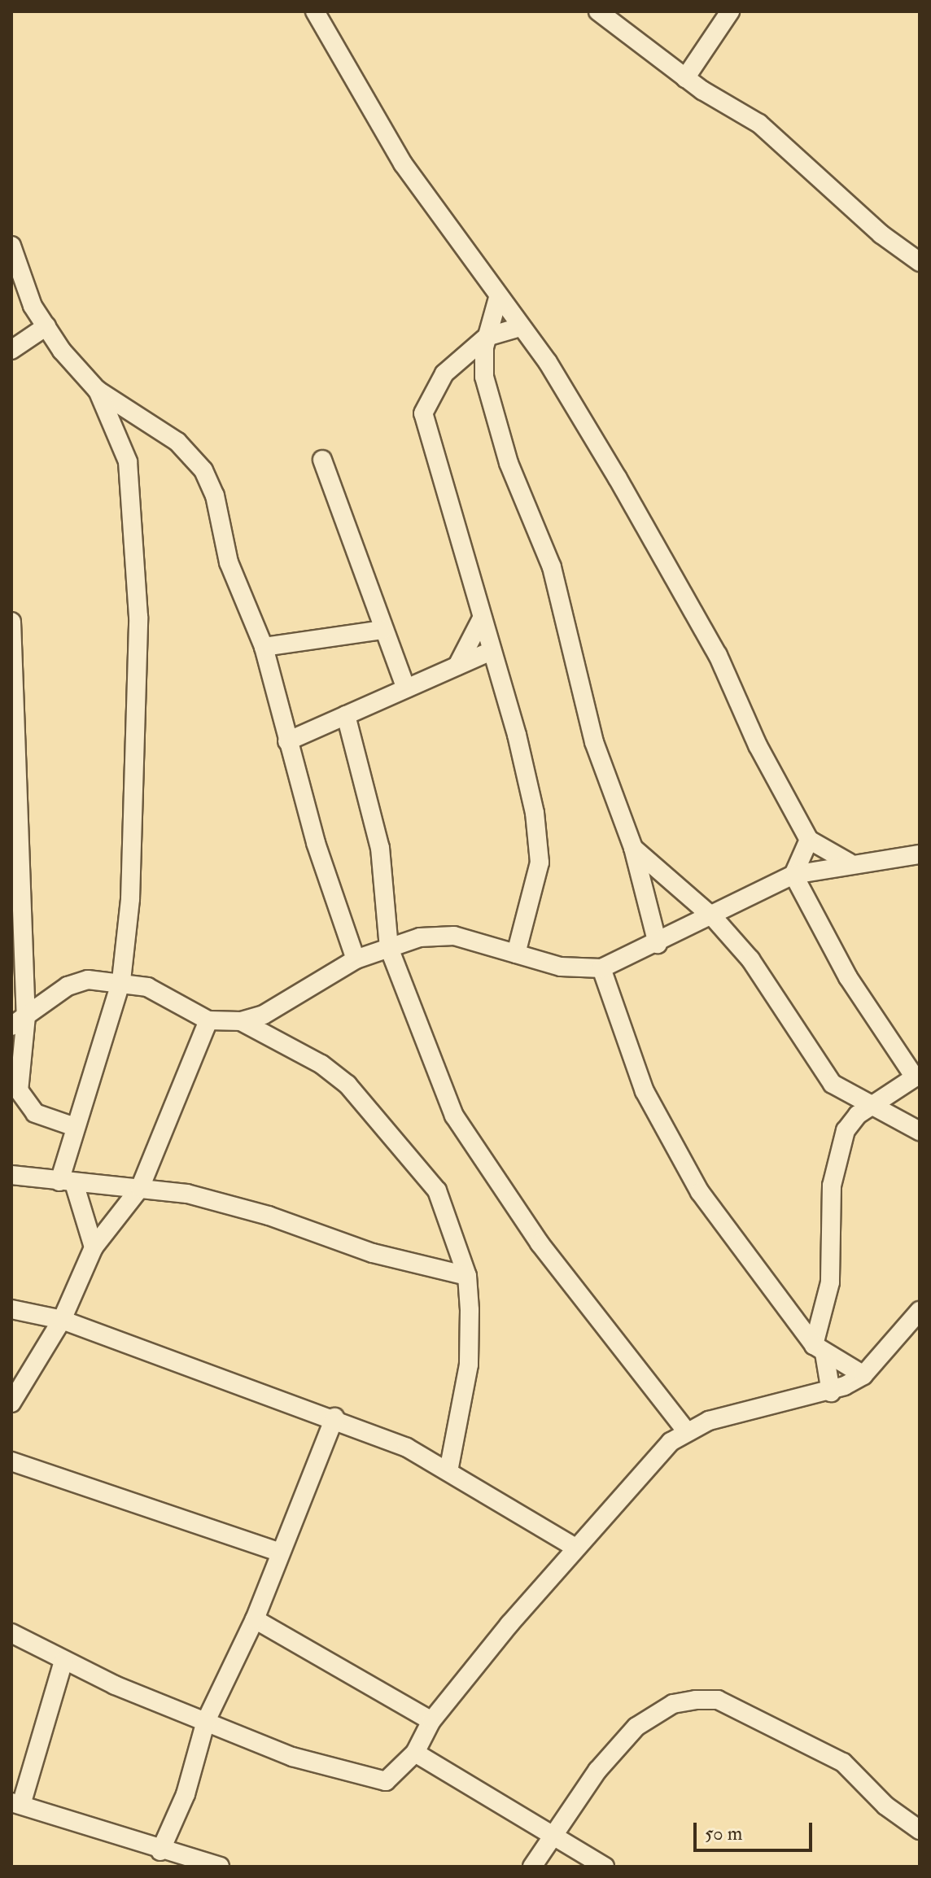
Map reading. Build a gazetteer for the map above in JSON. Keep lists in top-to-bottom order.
{
  "scale_bar": "50 m"
}
